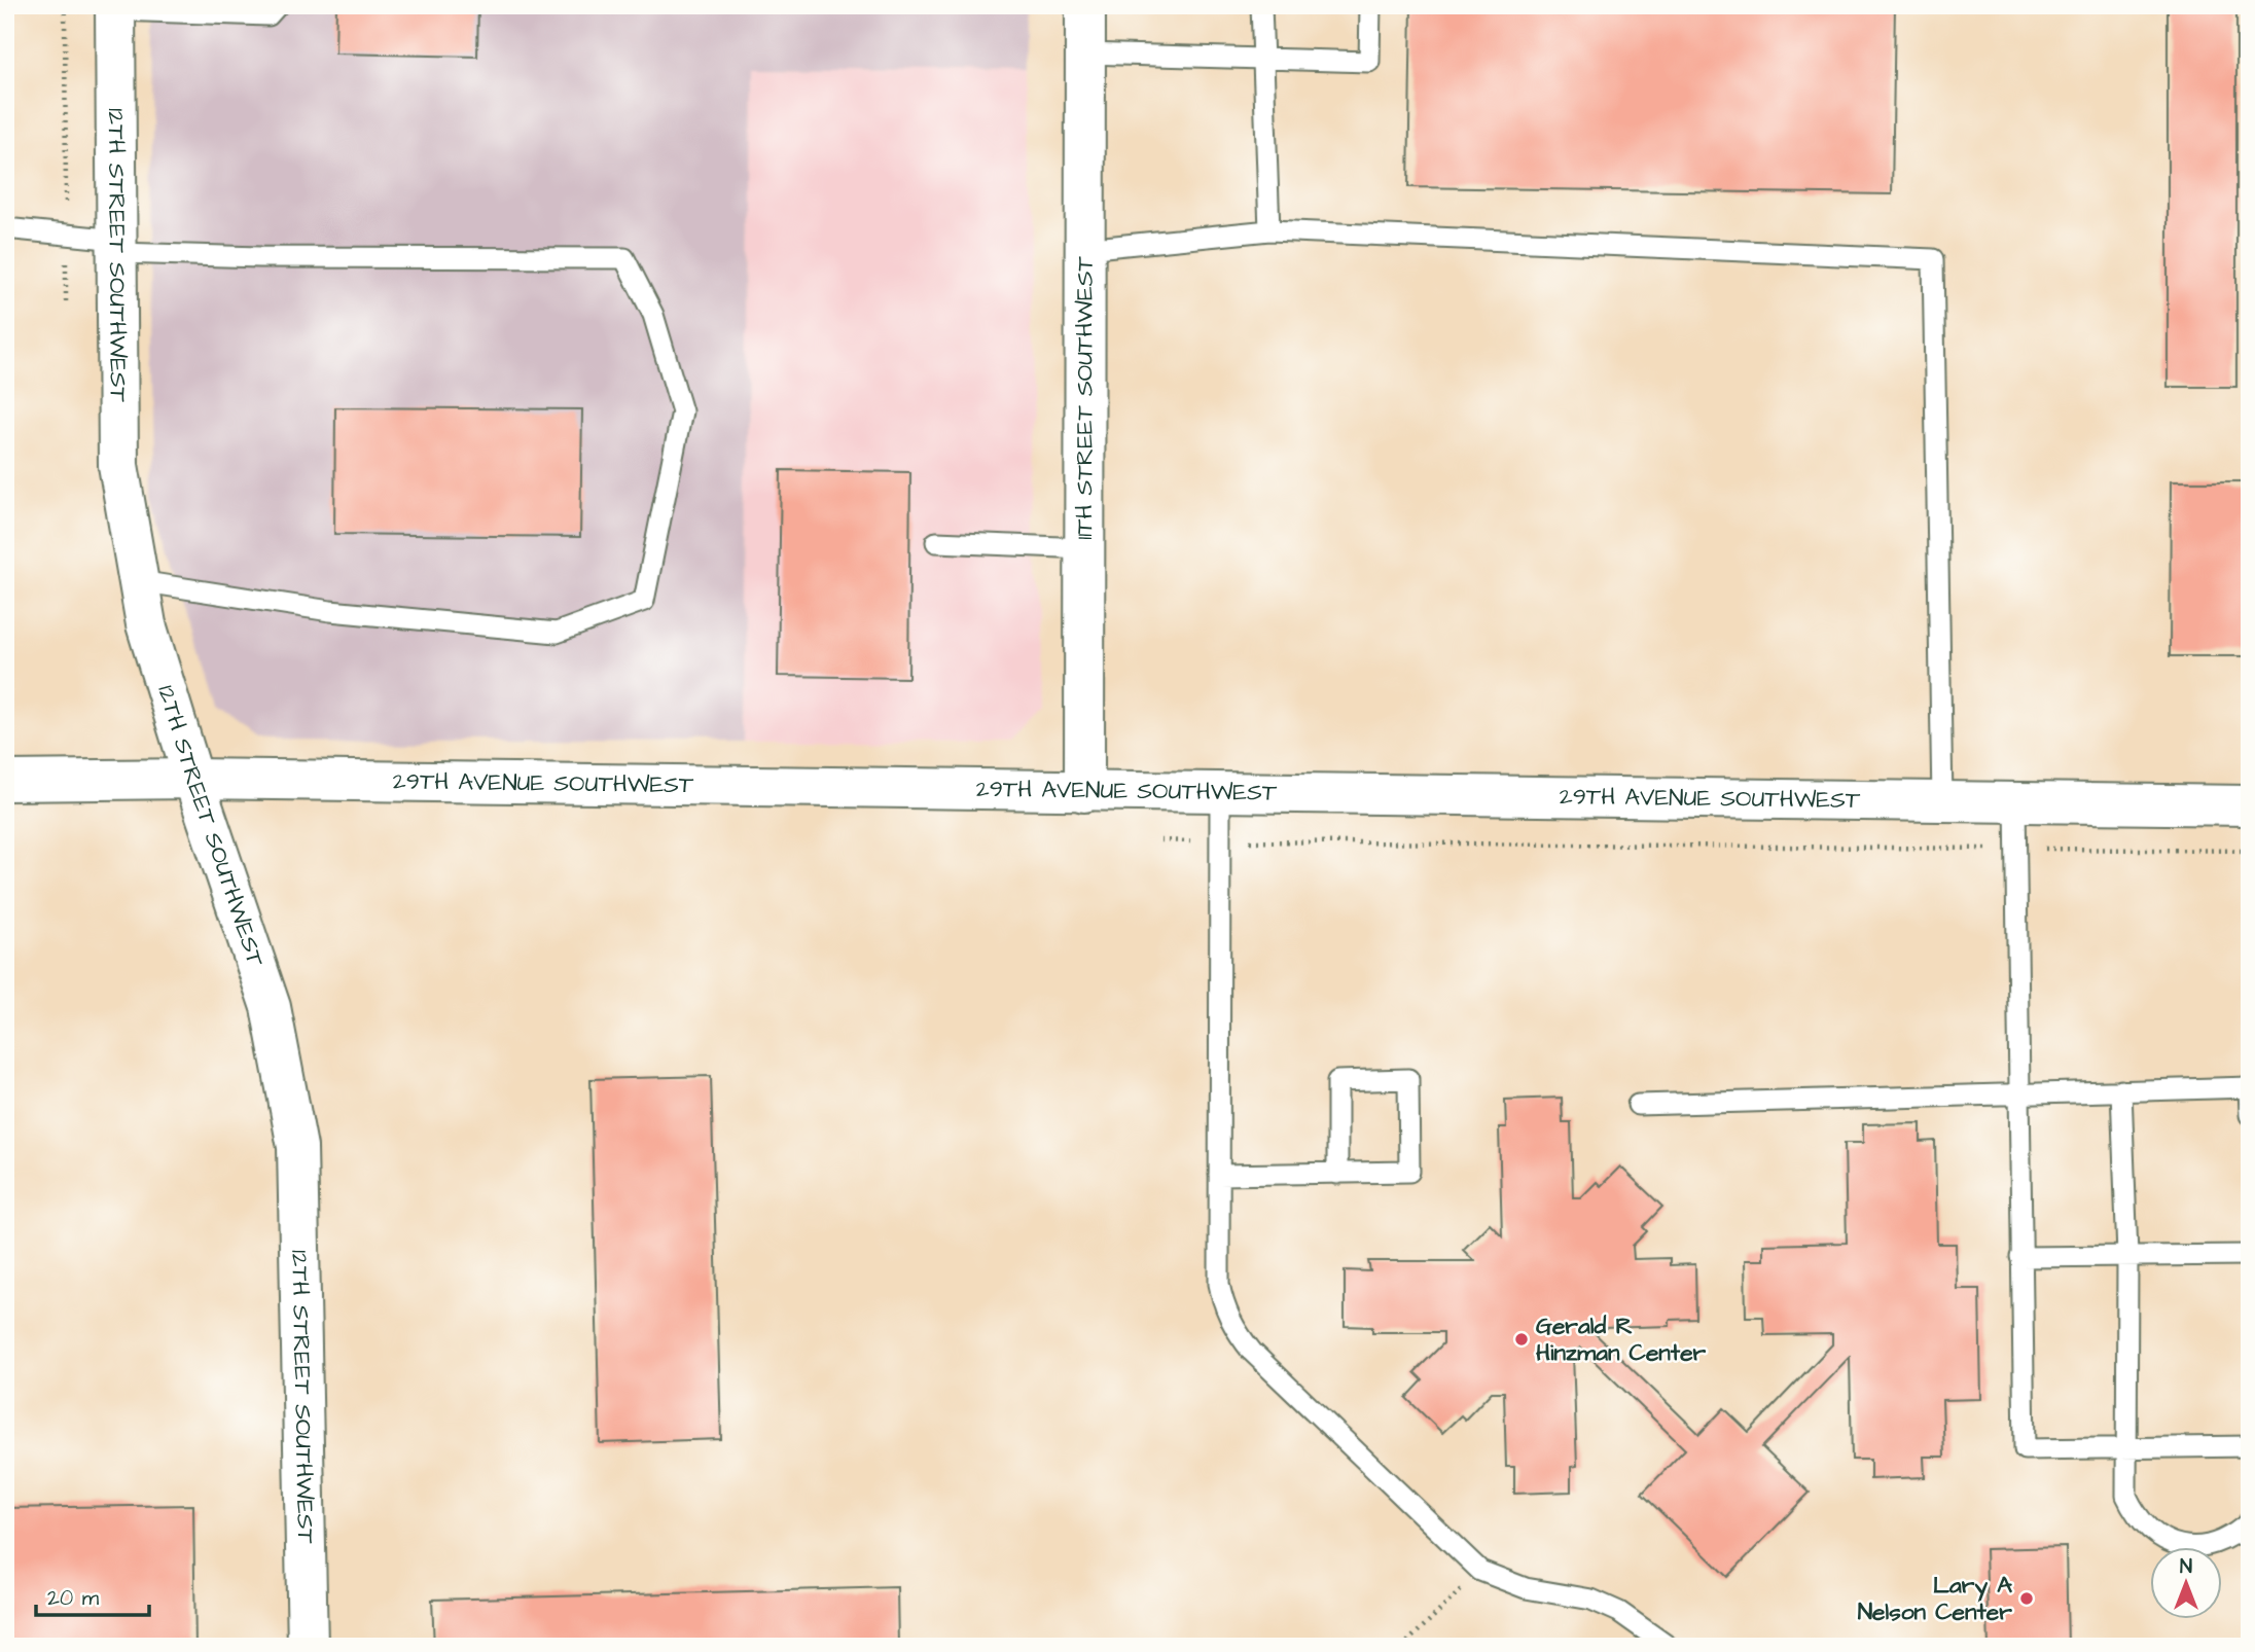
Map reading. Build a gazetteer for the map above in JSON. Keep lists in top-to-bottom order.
{
  "streets": {
    "street": ["12TH STREET SOUTHWEST", "11TH STREET SOUTHWEST", "29TH AVENUE SOUTHWEST"]
  },
  "crossings": [
    ["12TH STREET SOUTHWEST", "29TH AVENUE SOUTHWEST"],
    ["11TH STREET SOUTHWEST", "29TH AVENUE SOUTHWEST"]
  ],
  "places": ["Gerald R Hinzman Center", "Lary A Nelson Center"],
  "scale_bar": "20 m",
  "north": "top"
}
